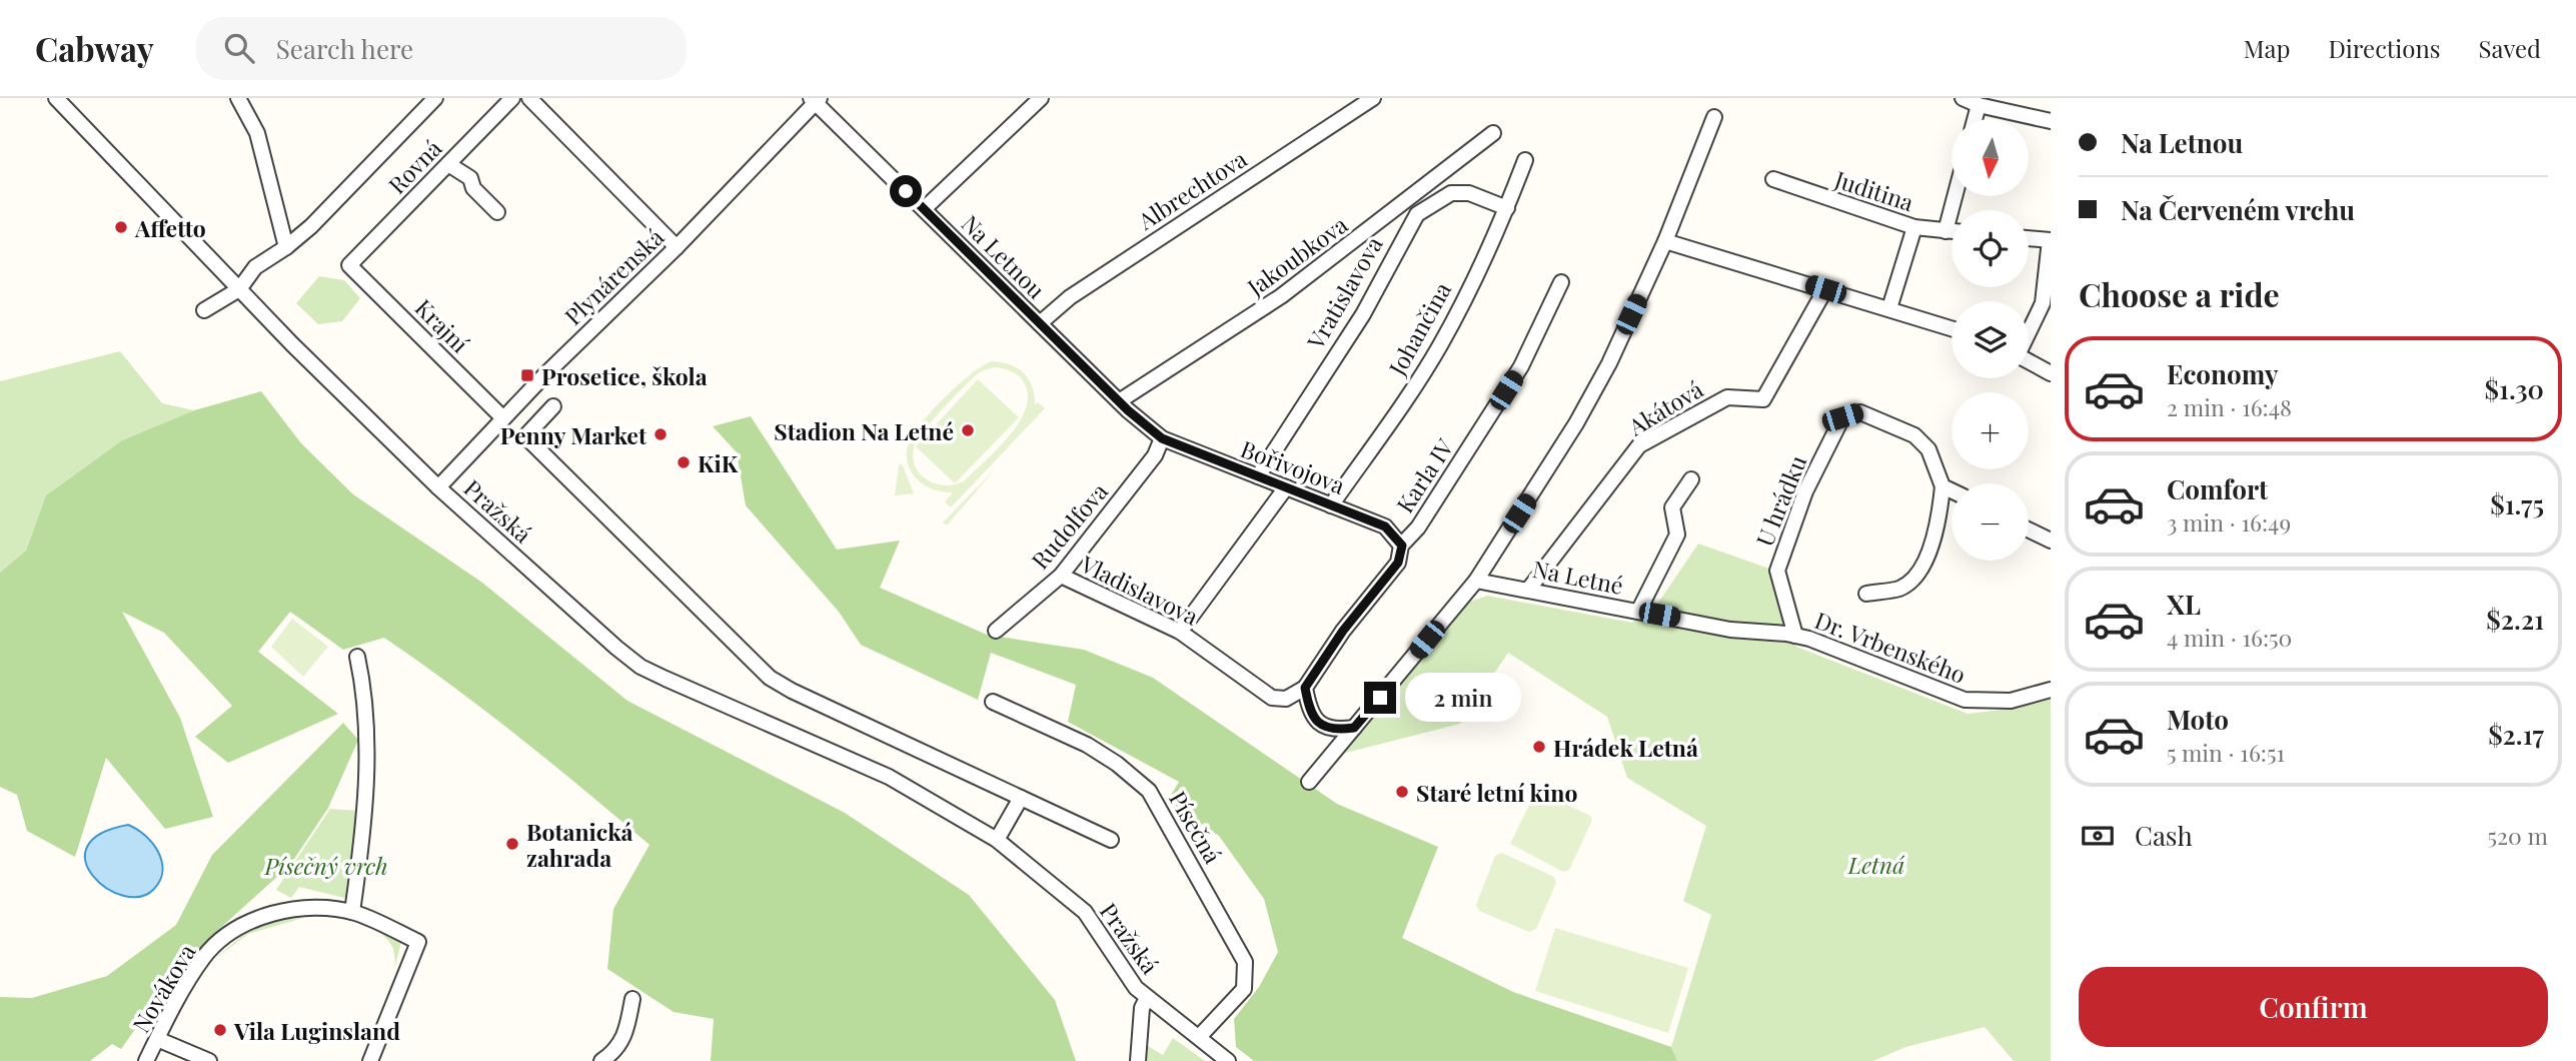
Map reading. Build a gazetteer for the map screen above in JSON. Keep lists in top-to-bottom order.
{
  "streets": {
    "street": [
      "Rovná",
      "Albrechtova",
      "Juditina",
      "Jakoubkova",
      "Na Letnou",
      "Plynárenská",
      "Vratislavova",
      "Krajní",
      "Johančina",
      "Akátová",
      "Bořivojova",
      "Karla IV",
      "U hrádku",
      "Pražská",
      "Rudolfova",
      "Na Letné",
      "Vladislavova",
      "Dr. Vrbenského",
      "Písečná",
      "Novákova"
    ]
  },
  "crossings": [
    ["Rovná", "Krajní"],
    ["Albrechtova", "Na Letnou"],
    ["Jakoubkova", "Na Letnou"],
    ["Na Letnou", "Plynárenská"],
    ["Na Letnou", "Bořivojova"],
    ["Na Letnou", "Rudolfova"],
    ["Plynárenská", "Krajní"],
    ["Plynárenská", "Pražská"],
    ["Vratislavova", "Johančina"],
    ["Vratislavova", "Bořivojova"],
    ["Johančina", "Bořivojova"],
    ["Akátová", "Na Letné"],
    ["Bořivojova", "Karla IV"],
    ["Bořivojova", "Rudolfova"],
    ["Karla IV", "Vladislavova"],
    ["U hrádku", "Na Letné"],
    ["U hrádku", "Dr. Vrbenského"],
    ["Pražská", "Písečná"],
    ["Rudolfova", "Vladislavova"],
    ["Na Letné", "Dr. Vrbenského"]
  ],
  "parks": ["Letná", "Písečný vrch"],
  "places": {
    "other": [
      "Affetto",
      "Stadion Na Letné",
      "Penny Market",
      "KiK",
      "Hrádek Letná",
      "Staré letní kino",
      "Botanická zahrada",
      "Vila Luginsland"
    ],
    "transit": ["Prosetice, škola"]
  },
  "north": "bottom",
  "page": {
    "header": "Cabway",
    "search": "Search here",
    "nav": ["Map", "Directions", "Saved"],
    "banner": ["Na Letnou", "Na Červeném vrchu"],
    "map_buttons": ["+", "−"],
    "heading": "Choose a ride",
    "list": [
      {
        "name": "Economy",
        "note": "2 min · 16:48",
        "value": "$1.30"
      },
      {
        "name": "Comfort",
        "note": "3 min · 16:49",
        "value": "$1.75"
      },
      {
        "name": "XL",
        "note": "4 min · 16:50",
        "value": "$2.21"
      },
      {
        "name": "Moto",
        "note": "5 min · 16:51",
        "value": "$2.17"
      }
    ],
    "bubble": "2 min",
    "pay": ["Cash", "520 m"],
    "buttons": "Confirm"
  }
}
